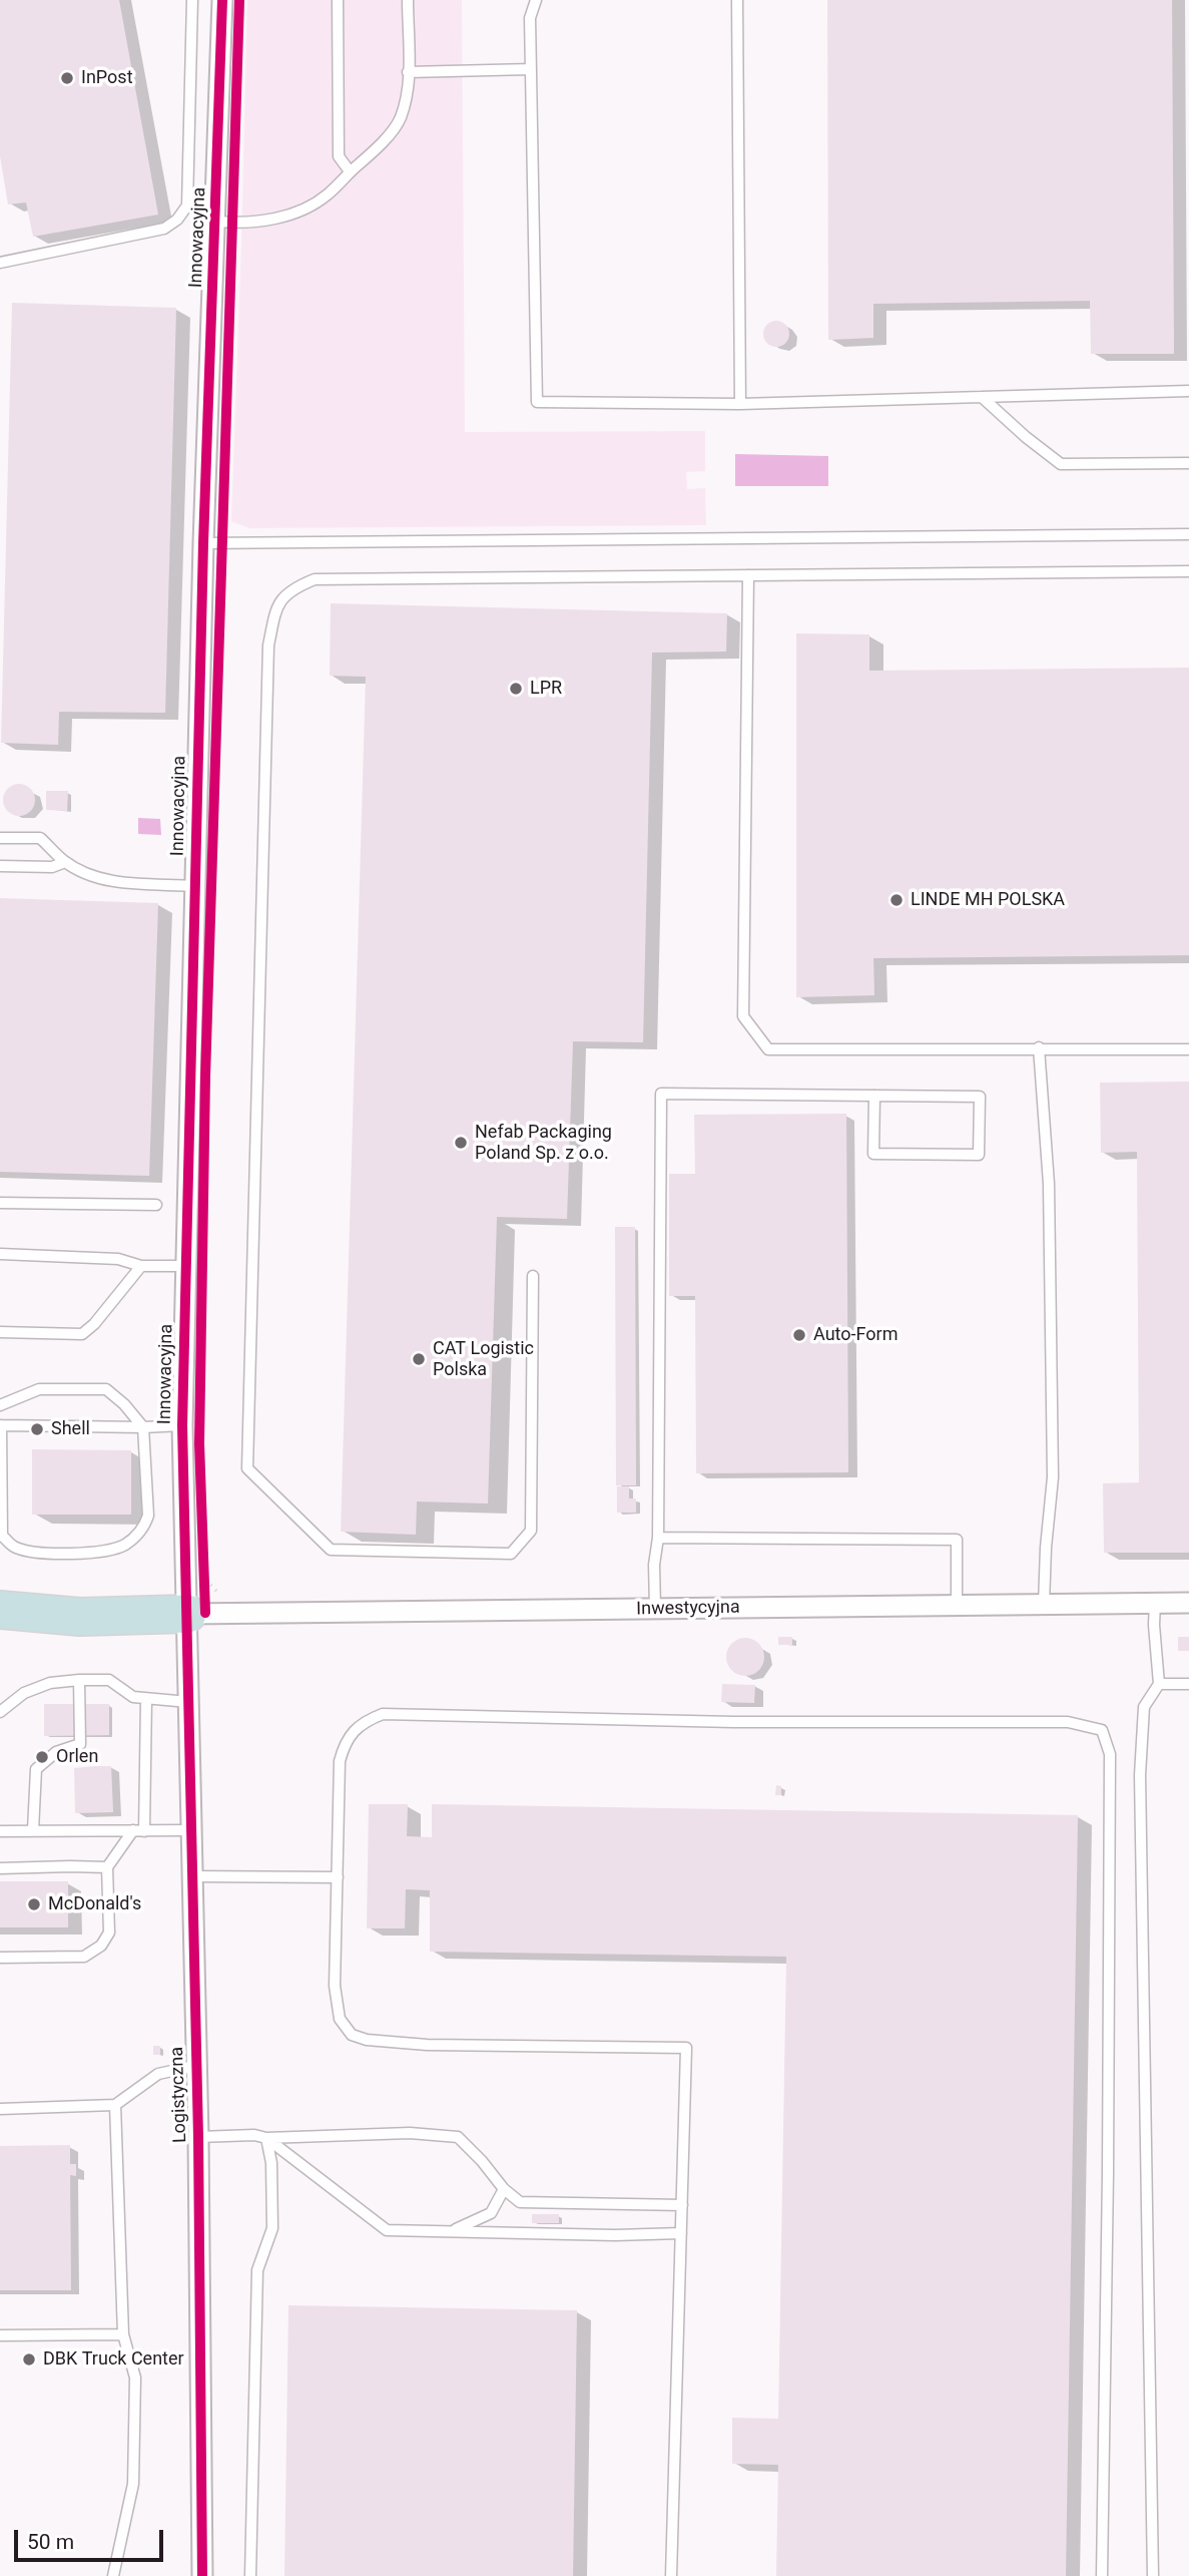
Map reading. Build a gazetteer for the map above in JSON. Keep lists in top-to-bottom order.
{
  "streets": {
    "street": ["Innowacyjna", "Inwestycyjna", "Logistyczna"]
  },
  "crossings": [
    ["Innowacyjna", "Inwestycyjna"],
    ["Innowacyjna", "Logistyczna"],
    ["Inwestycyjna", "Logistyczna"]
  ],
  "places": [
    "InPost",
    "LPR",
    "LINDE MH POLSKA",
    "Nefab Packaging Poland Sp. z o.o.",
    "Auto-Form",
    "CAT Logistic Polska",
    "Shell",
    "Orlen",
    "McDonald's",
    "DBK Truck Center"
  ],
  "scale_bar": "50 m"
}
